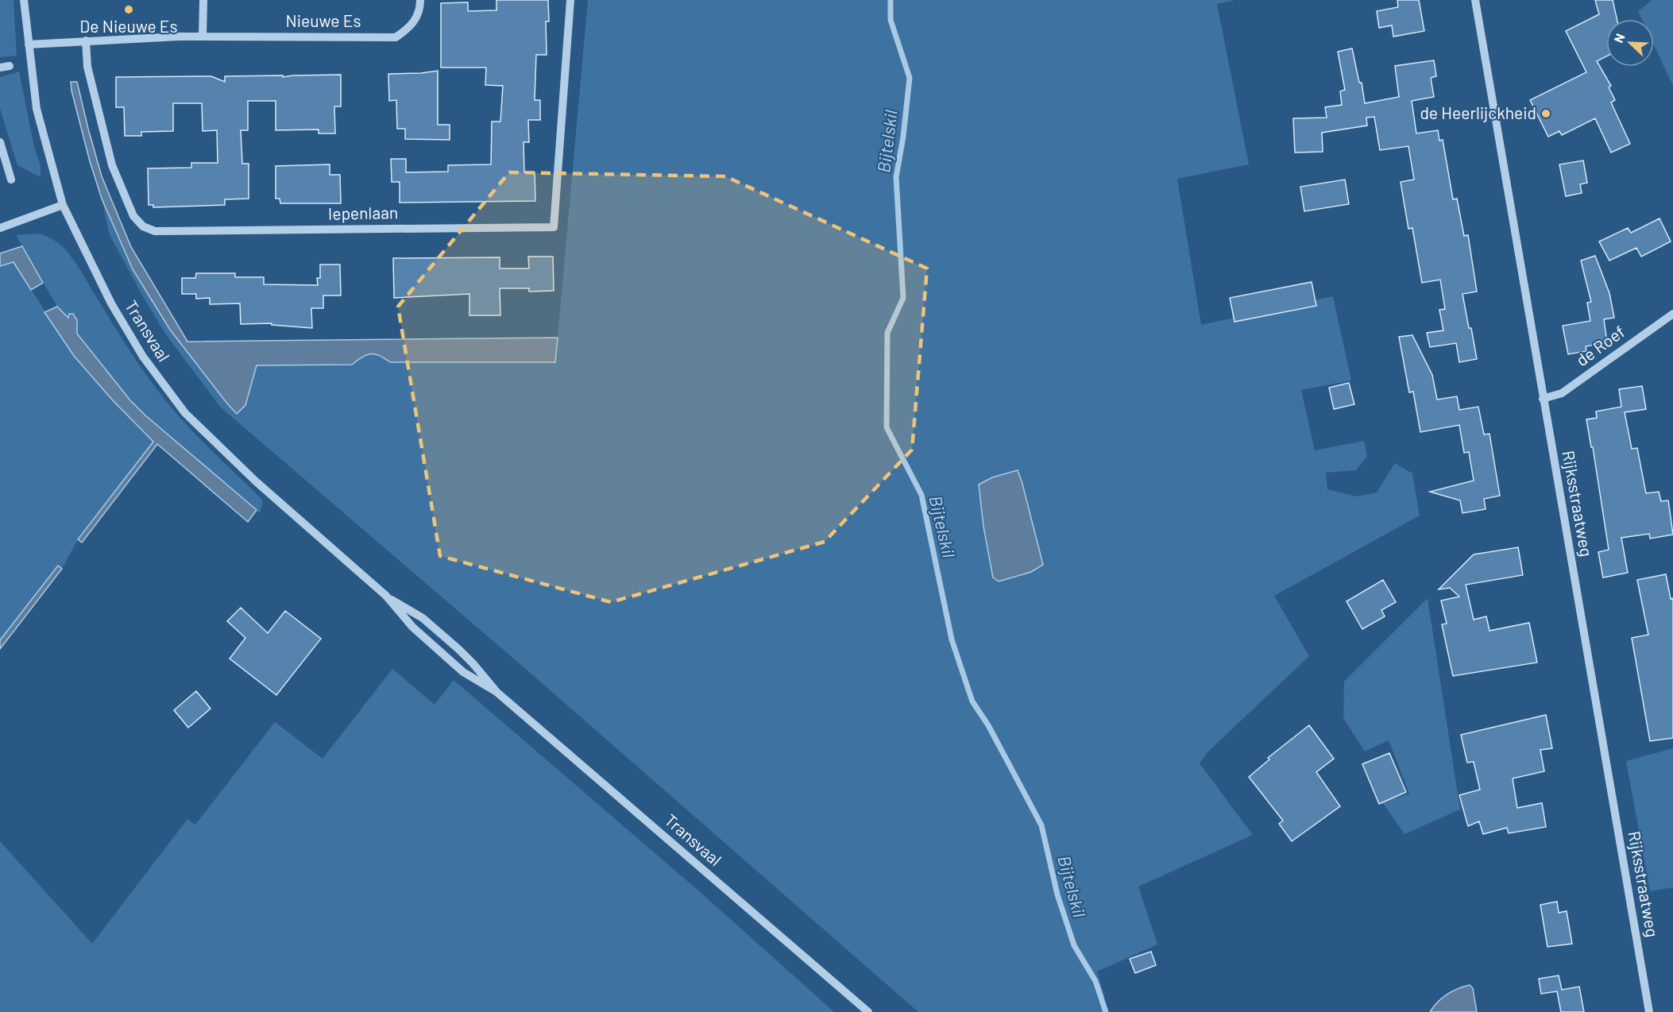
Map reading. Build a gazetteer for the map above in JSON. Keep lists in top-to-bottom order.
{
  "streets": {
    "street": [
      "Nieuwe Es",
      "Iepenlaan",
      "Transvaal",
      "de Roef",
      "Rijksstraatweg"
    ]
  },
  "crossings": [
    ["Nieuwe Es", "Iepenlaan"],
    ["Nieuwe Es", "Transvaal"],
    ["de Roef", "Rijksstraatweg"]
  ],
  "water": ["Bijtelskil"],
  "places": ["De Nieuwe Es", "de Heerlijckheid"],
  "north": "top left"
}
